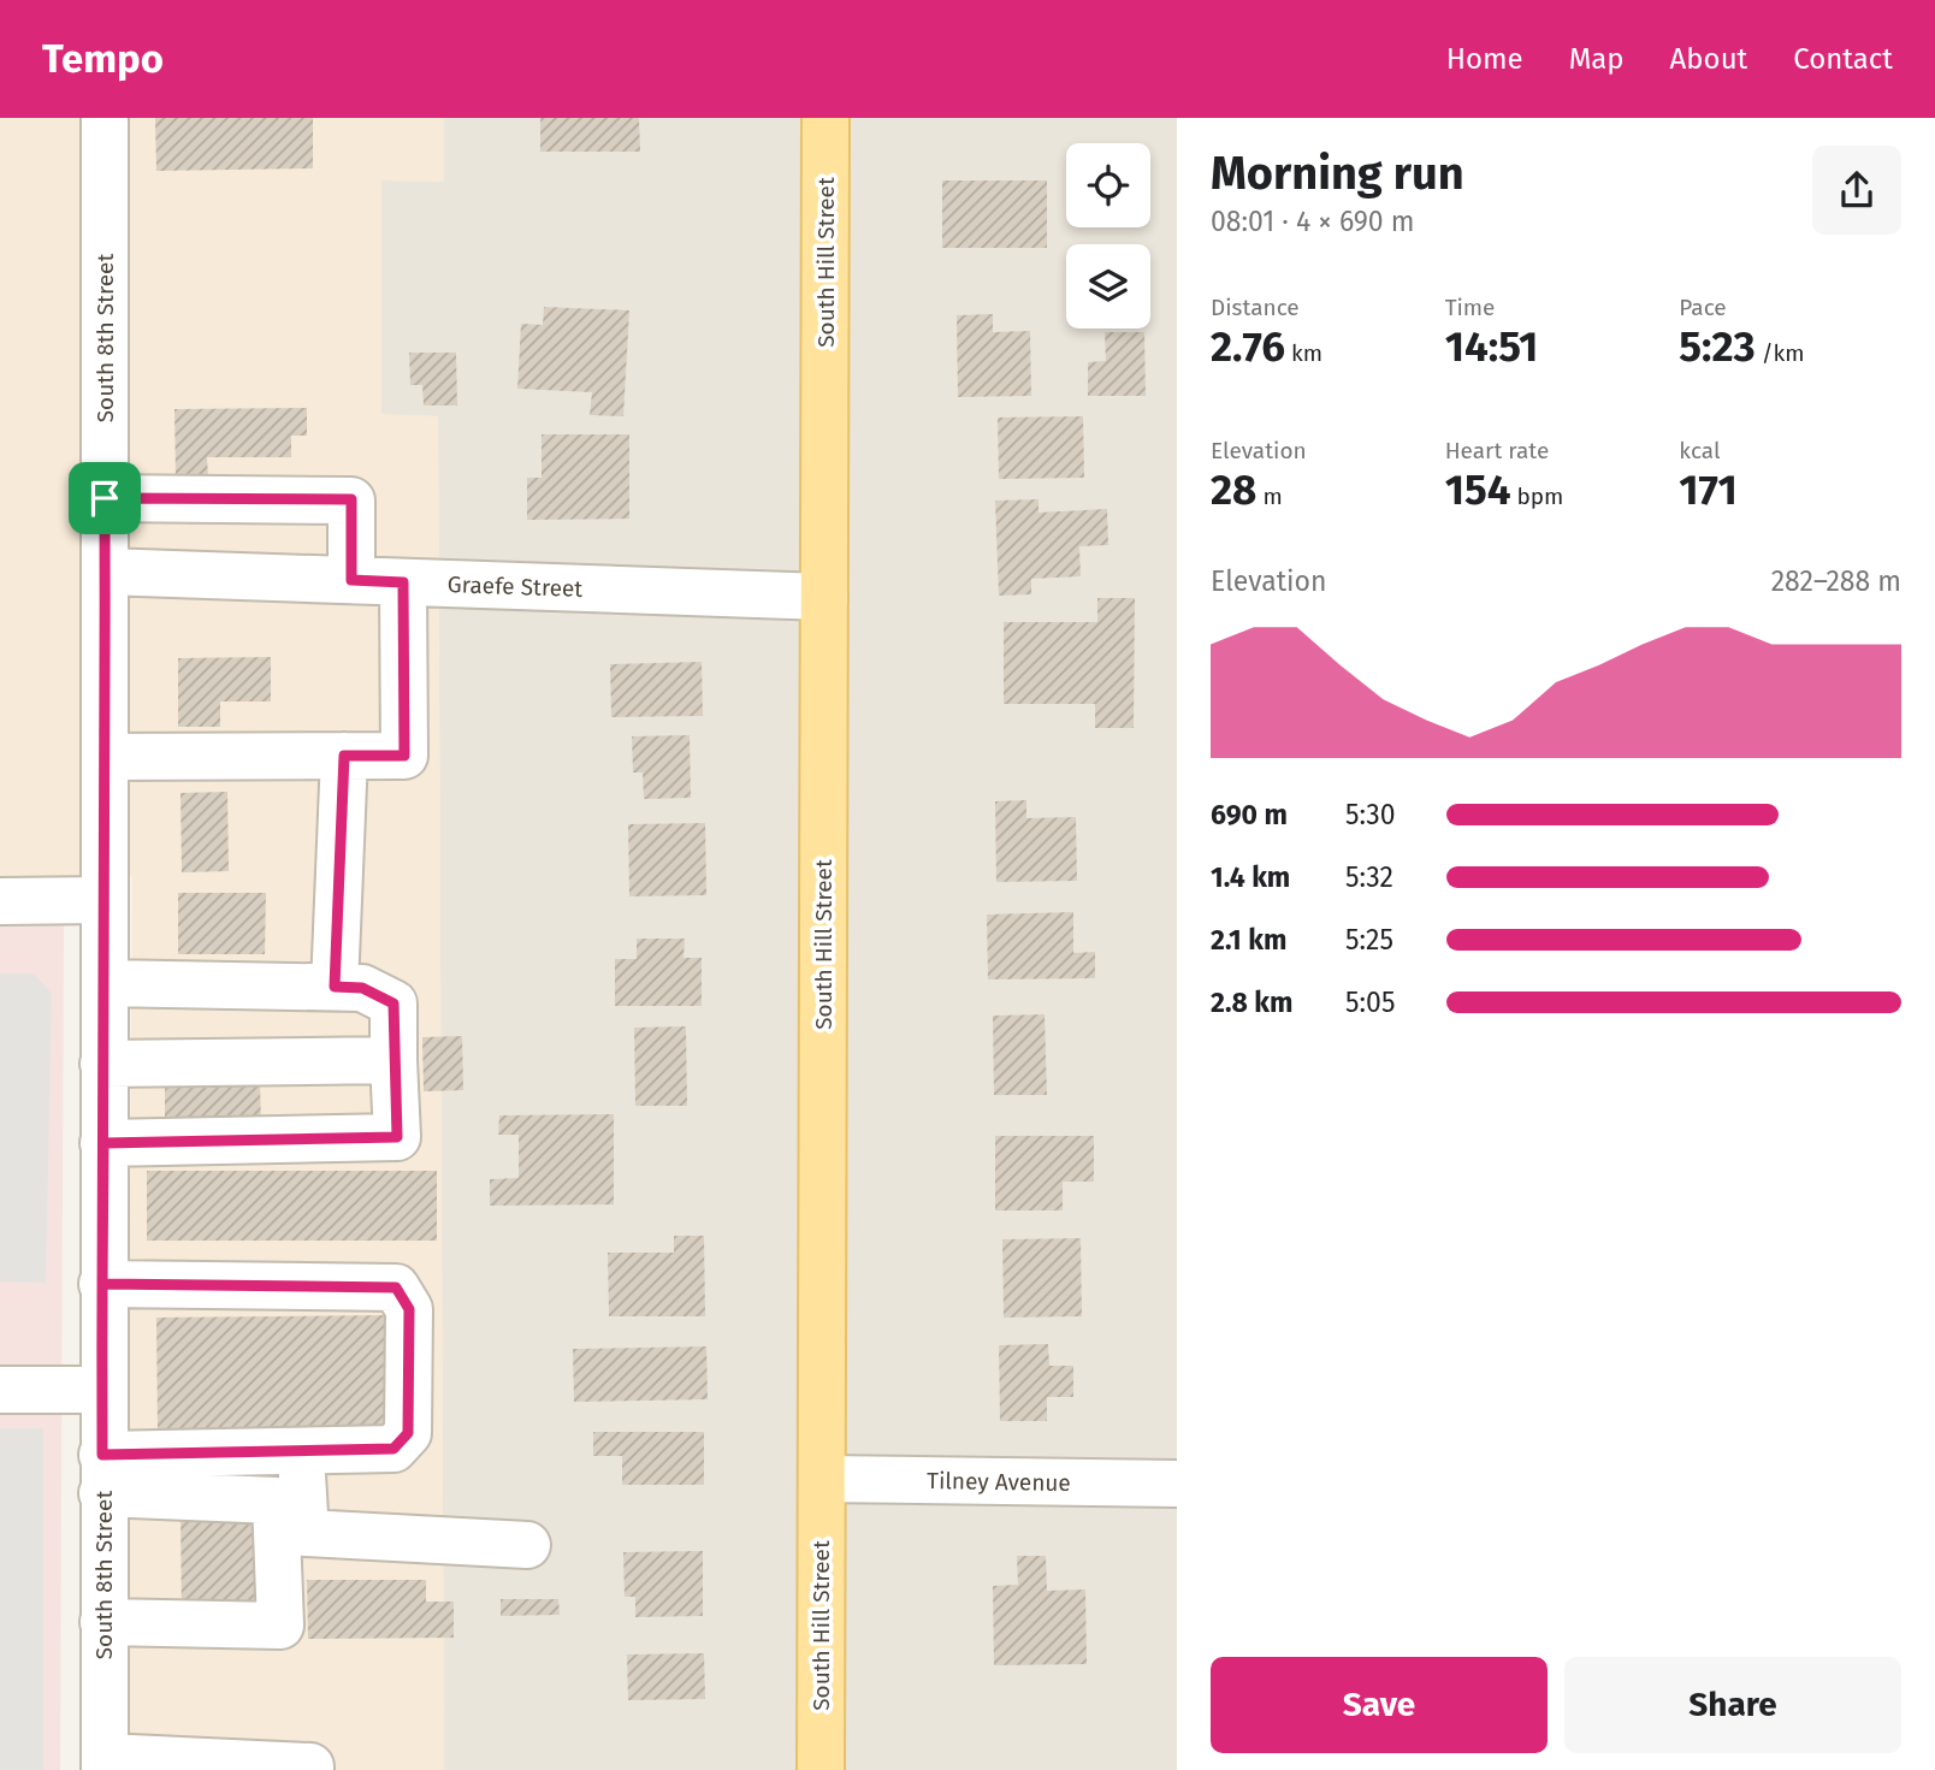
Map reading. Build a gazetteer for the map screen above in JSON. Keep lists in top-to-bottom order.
{
  "streets": {
    "main road": ["South Hill Street"],
    "street": ["South 8th Street", "Graefe Street", "Tilney Avenue"]
  },
  "crossings": [
    ["South Hill Street", "Graefe Street"],
    ["South Hill Street", "Tilney Avenue"],
    ["South 8th Street", "Graefe Street"]
  ],
  "page": {
    "header": "Tempo",
    "nav": [
      "Home",
      "Map",
      "About",
      "Contact"
    ],
    "heading": ["Morning run", "08:01 · 4 × 690 m"],
    "stats": [
      ["Distance", "2.76 km"],
      ["Time", "14:51"],
      ["Pace", "5:23 /km"],
      ["Elevation", "28 m"],
      ["Heart rate", "154 bpm"],
      ["kcal", "171"]
    ],
    "chart": ["Elevation", "282–288 m"],
    "list": [
      {
        "name": "690 m",
        "note": "5:30"
      },
      {
        "name": "1.4 km",
        "note": "5:32"
      },
      {
        "name": "2.1 km",
        "note": "5:25"
      },
      {
        "name": "2.8 km",
        "note": "5:05"
      }
    ],
    "buttons": ["Save", "Share"]
  }
}
